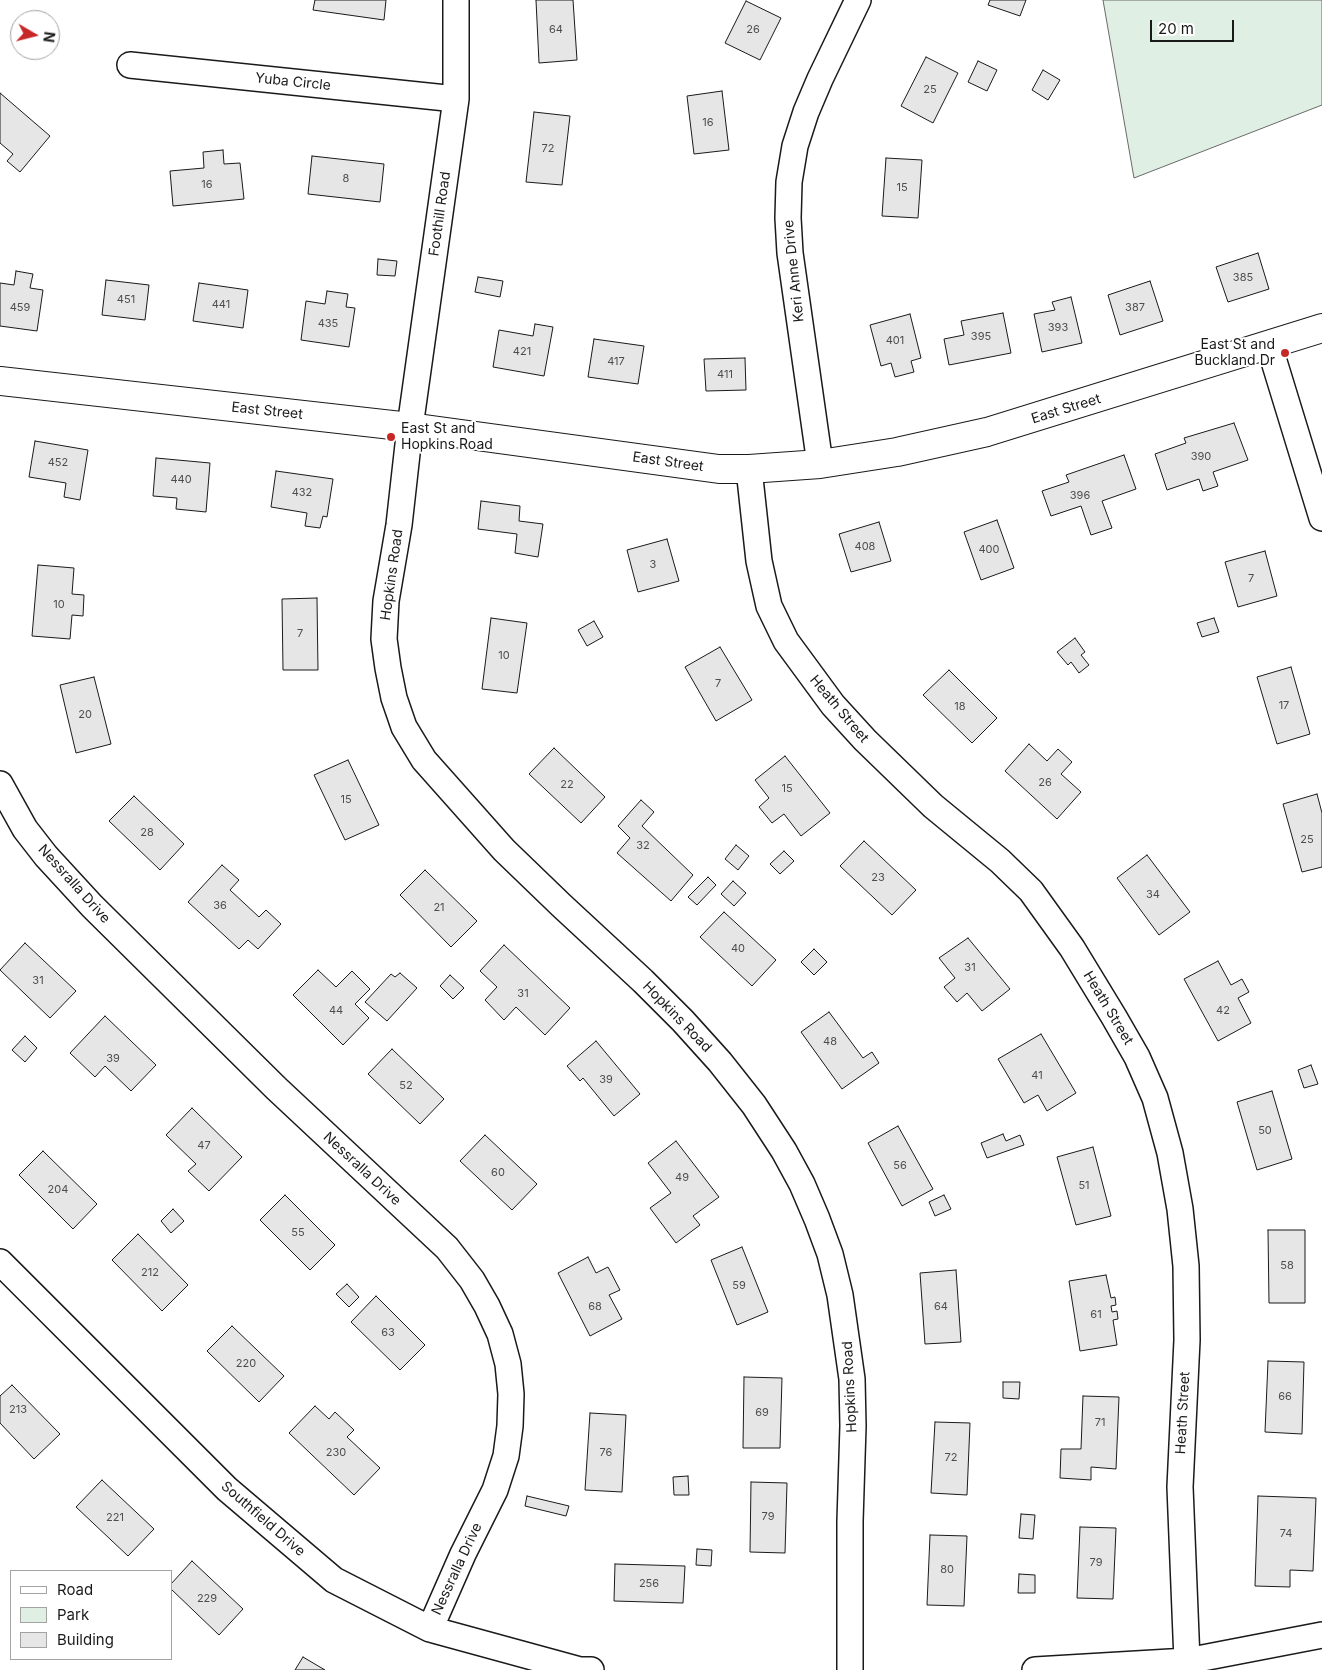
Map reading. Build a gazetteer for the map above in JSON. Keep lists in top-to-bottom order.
{
  "streets": {
    "street": [
      "Yuba Circle",
      "Foothill Road",
      "Keri Anne Drive",
      "East Street",
      "Hopkins Road",
      "Heath Street",
      "Nessralla Drive",
      "Southfield Drive"
    ]
  },
  "crossings": [
    ["Yuba Circle", "Foothill Road"],
    ["Foothill Road", "East Street"],
    ["Foothill Road", "Hopkins Road"],
    ["Keri Anne Drive", "East Street"],
    ["East Street", "Hopkins Road"],
    ["East Street", "Heath Street"],
    ["Nessralla Drive", "Southfield Drive"]
  ],
  "places": ["East St and Buckland Dr", "East St and Hopkins Road"],
  "house_numbers": [
    "64",
    "26",
    "25",
    "16",
    "72",
    "8",
    "16",
    "15",
    "385",
    "451",
    "441",
    "459",
    "387",
    "435",
    "393",
    "395",
    "401",
    "421",
    "417",
    "411",
    "390",
    "452",
    "440",
    "432",
    "396",
    "408",
    "400",
    "3",
    "7",
    "10",
    "7",
    "10",
    "7",
    "17",
    "18",
    "20",
    "26",
    "22",
    "15",
    "15",
    "28",
    "25",
    "32",
    "23",
    "34",
    "36",
    "21",
    "40",
    "31",
    "31",
    "31",
    "44",
    "42",
    "48",
    "39",
    "41",
    "39",
    "52",
    "50",
    "47",
    "56",
    "60",
    "49",
    "51",
    "204",
    "55",
    "58",
    "212",
    "59",
    "68",
    "64",
    "61",
    "63",
    "220",
    "66",
    "213",
    "69",
    "71",
    "230",
    "76",
    "72",
    "79",
    "221",
    "74",
    "79",
    "80",
    "256",
    "229"
  ],
  "legend": ["Road", "Park", "Building"],
  "scale_bar": "20 m",
  "north": "right"
}
